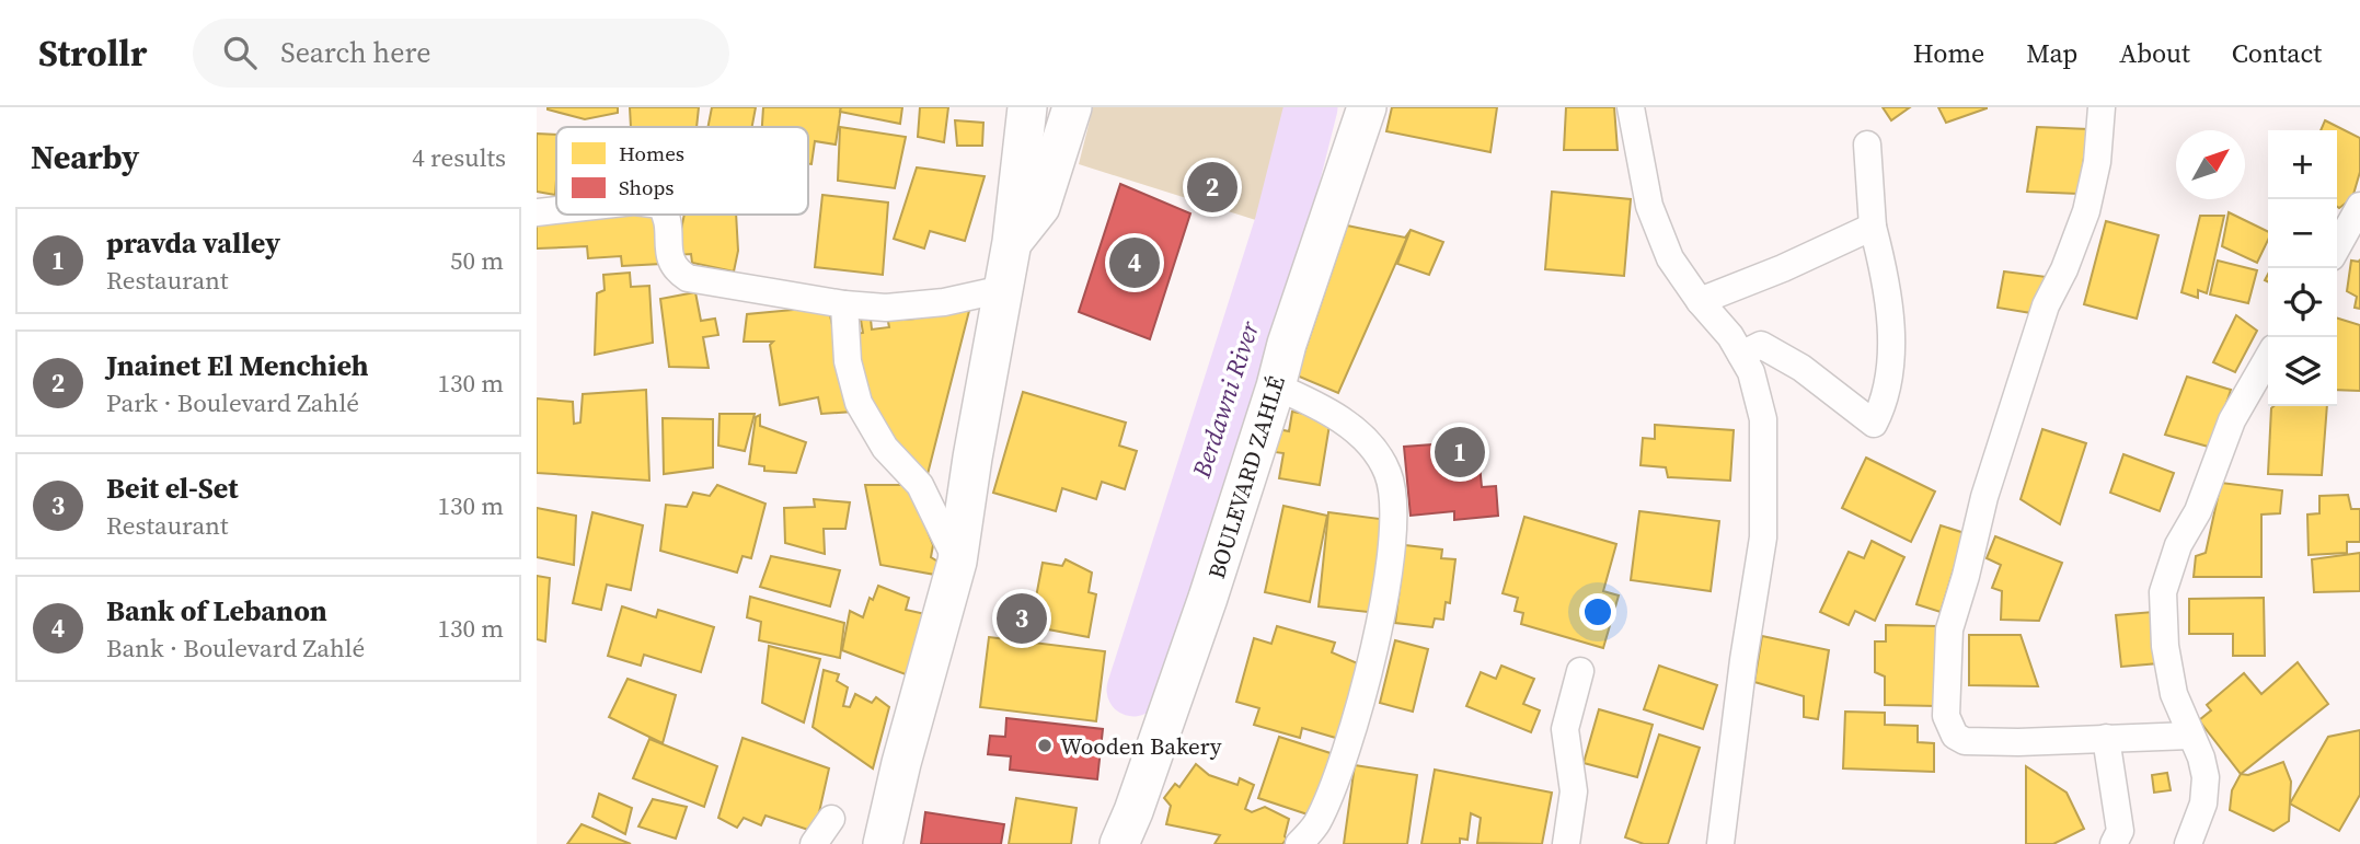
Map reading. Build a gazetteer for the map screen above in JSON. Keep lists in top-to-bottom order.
{
  "streets": {
    "main road": ["BOULEVARD ZAHLÉ"]
  },
  "water": ["Berdawni River"],
  "places": ["Wooden Bakery"],
  "legend": ["Homes", "Shops"],
  "north": "top right",
  "page": {
    "header": "Strollr",
    "search": "Search here",
    "nav": [
      "Home",
      "Map",
      "About",
      "Contact"
    ],
    "heading": ["Nearby", "4 results"],
    "map_buttons": ["+", "−"],
    "pins": [
      "2",
      "4",
      "1",
      "3"
    ],
    "list": [
      {
        "mark": "1",
        "name": "pravda valley",
        "note": "Restaurant",
        "value": "50 m"
      },
      {
        "mark": "2",
        "name": "Jnainet El Menchieh",
        "note": "Park · Boulevard Zahlé",
        "value": "130 m"
      },
      {
        "mark": "3",
        "name": "Beit el-Set",
        "note": "Restaurant",
        "value": "130 m"
      },
      {
        "mark": "4",
        "name": "Bank of Lebanon",
        "note": "Bank · Boulevard Zahlé",
        "value": "130 m"
      }
    ]
  }
}
